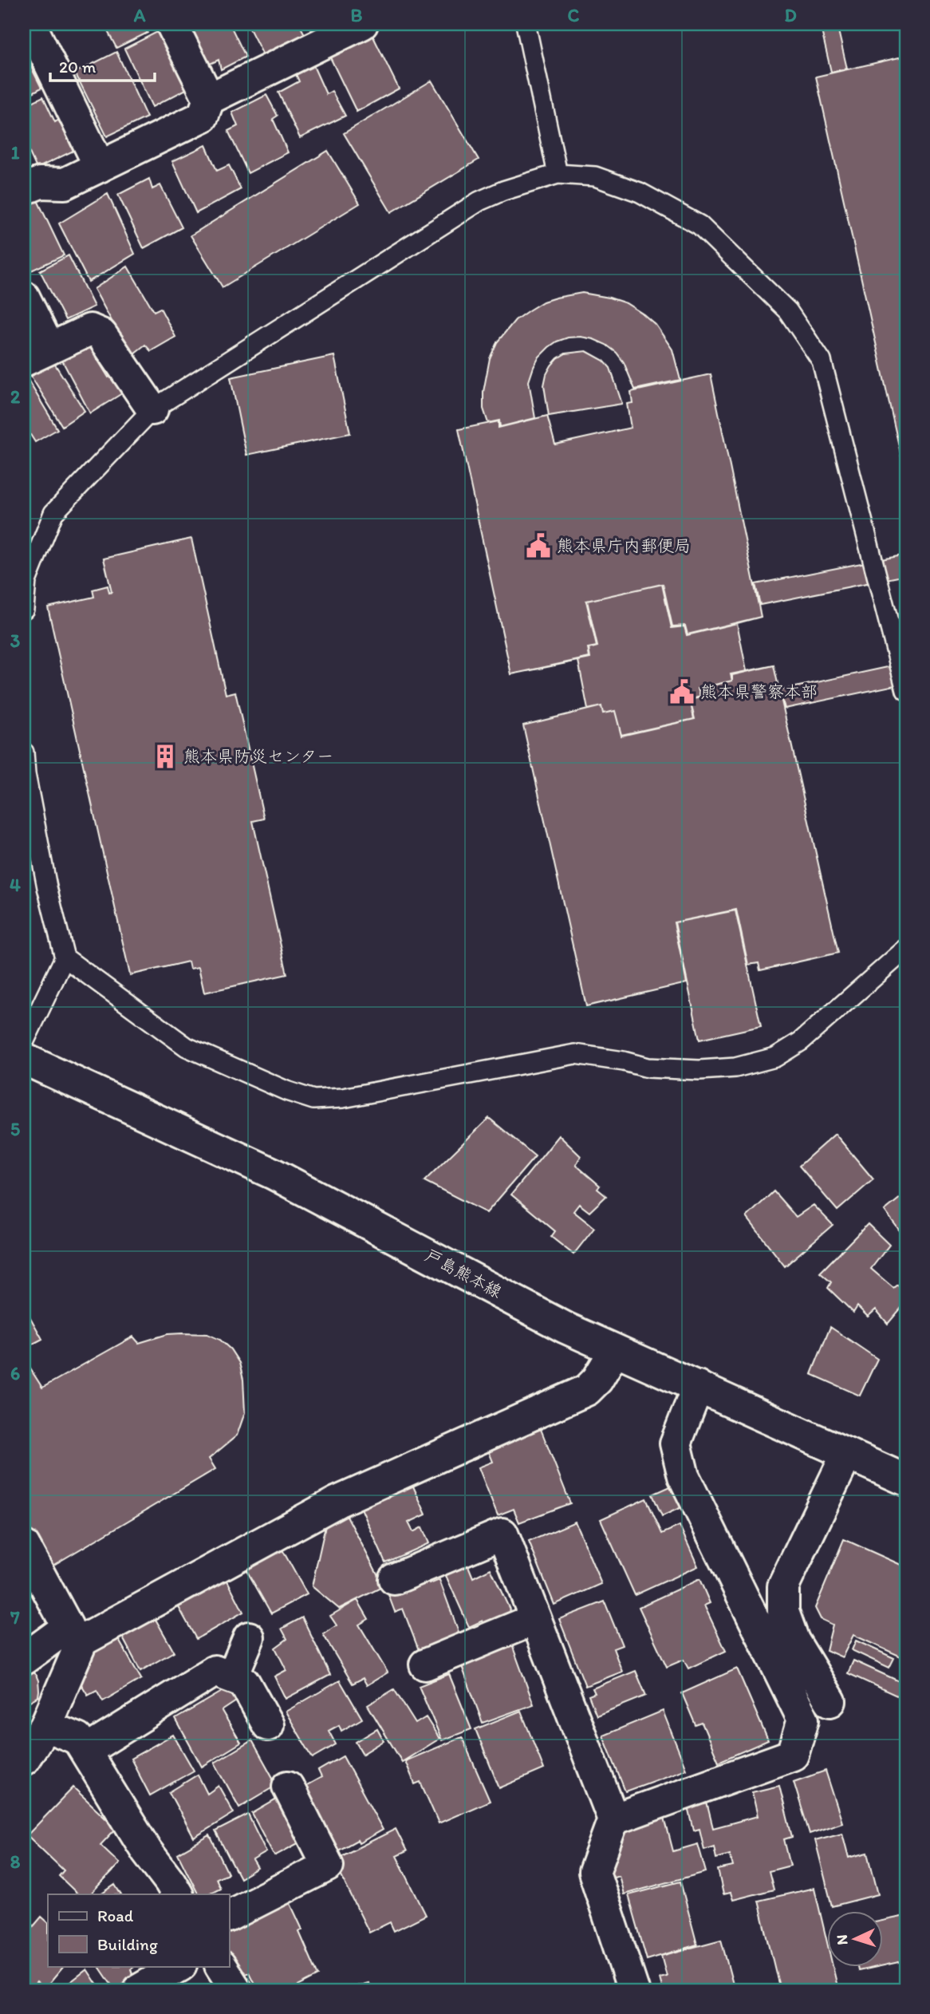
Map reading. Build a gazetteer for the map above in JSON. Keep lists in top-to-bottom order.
{
  "streets": {
    "street": ["戸島熊本線"]
  },
  "places": {
    "public building": ["熊本県庁内郵便局", "熊本県警察本部"],
    "building": ["熊本県防災センター"]
  },
  "legend": ["Road", "Building"],
  "scale_bar": "20 m",
  "north": "left",
  "grid": {
    "columns": [
      "A",
      "B",
      "C",
      "D"
    ],
    "rows": [
      "1",
      "2",
      "3",
      "4",
      "5",
      "6",
      "7",
      "8"
    ]
  }
}
